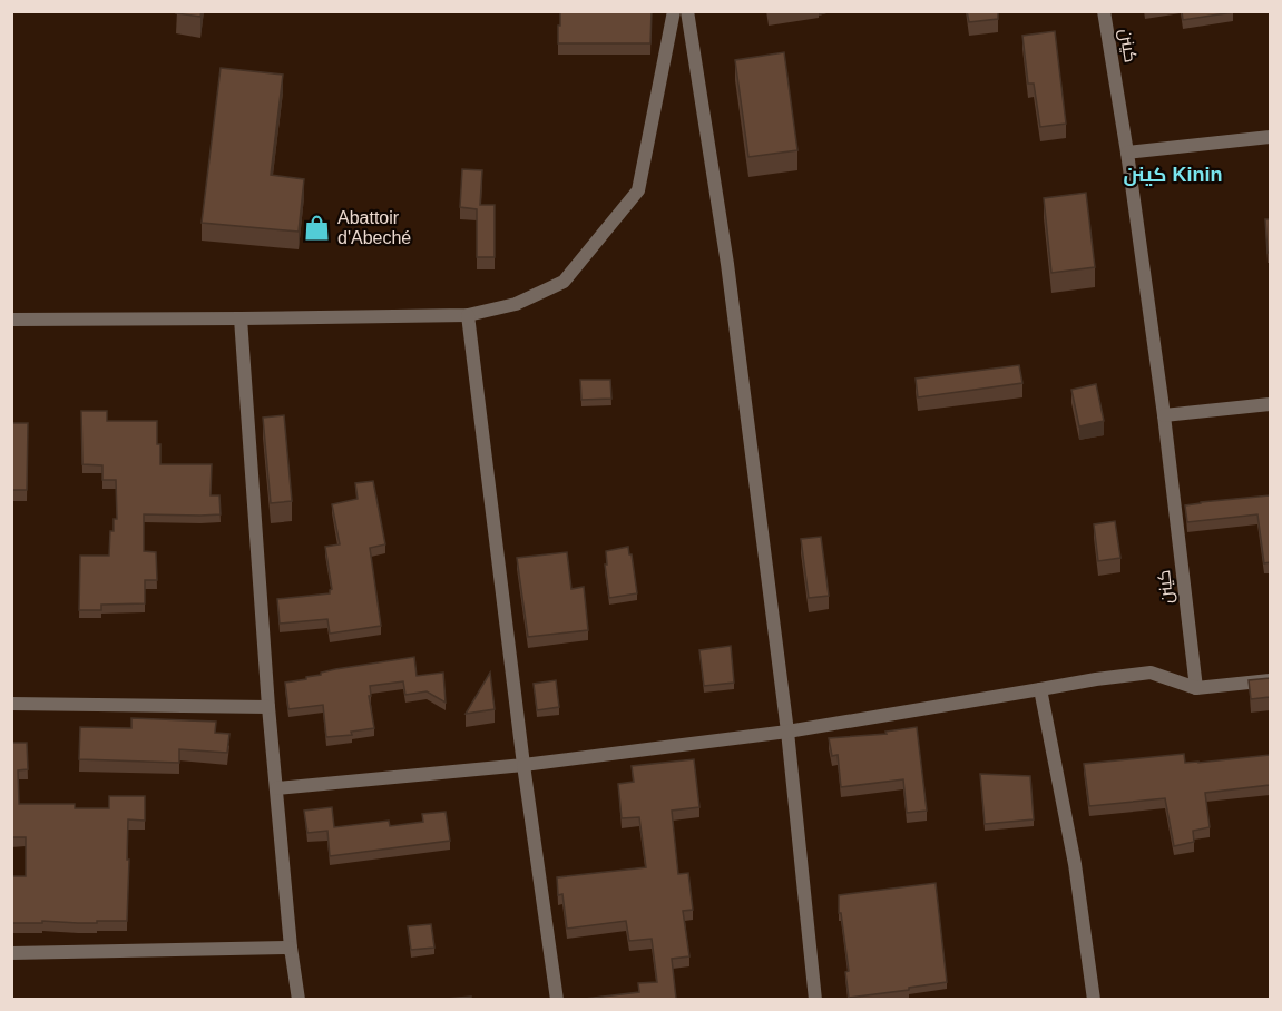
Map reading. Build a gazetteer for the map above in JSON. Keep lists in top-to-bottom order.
{
  "streets": {
    "street": ["كينن"]
  },
  "districts": ["كينن Kinin"],
  "places": {
    "shop": ["Abattoir d'Abeché"]
  }
}
